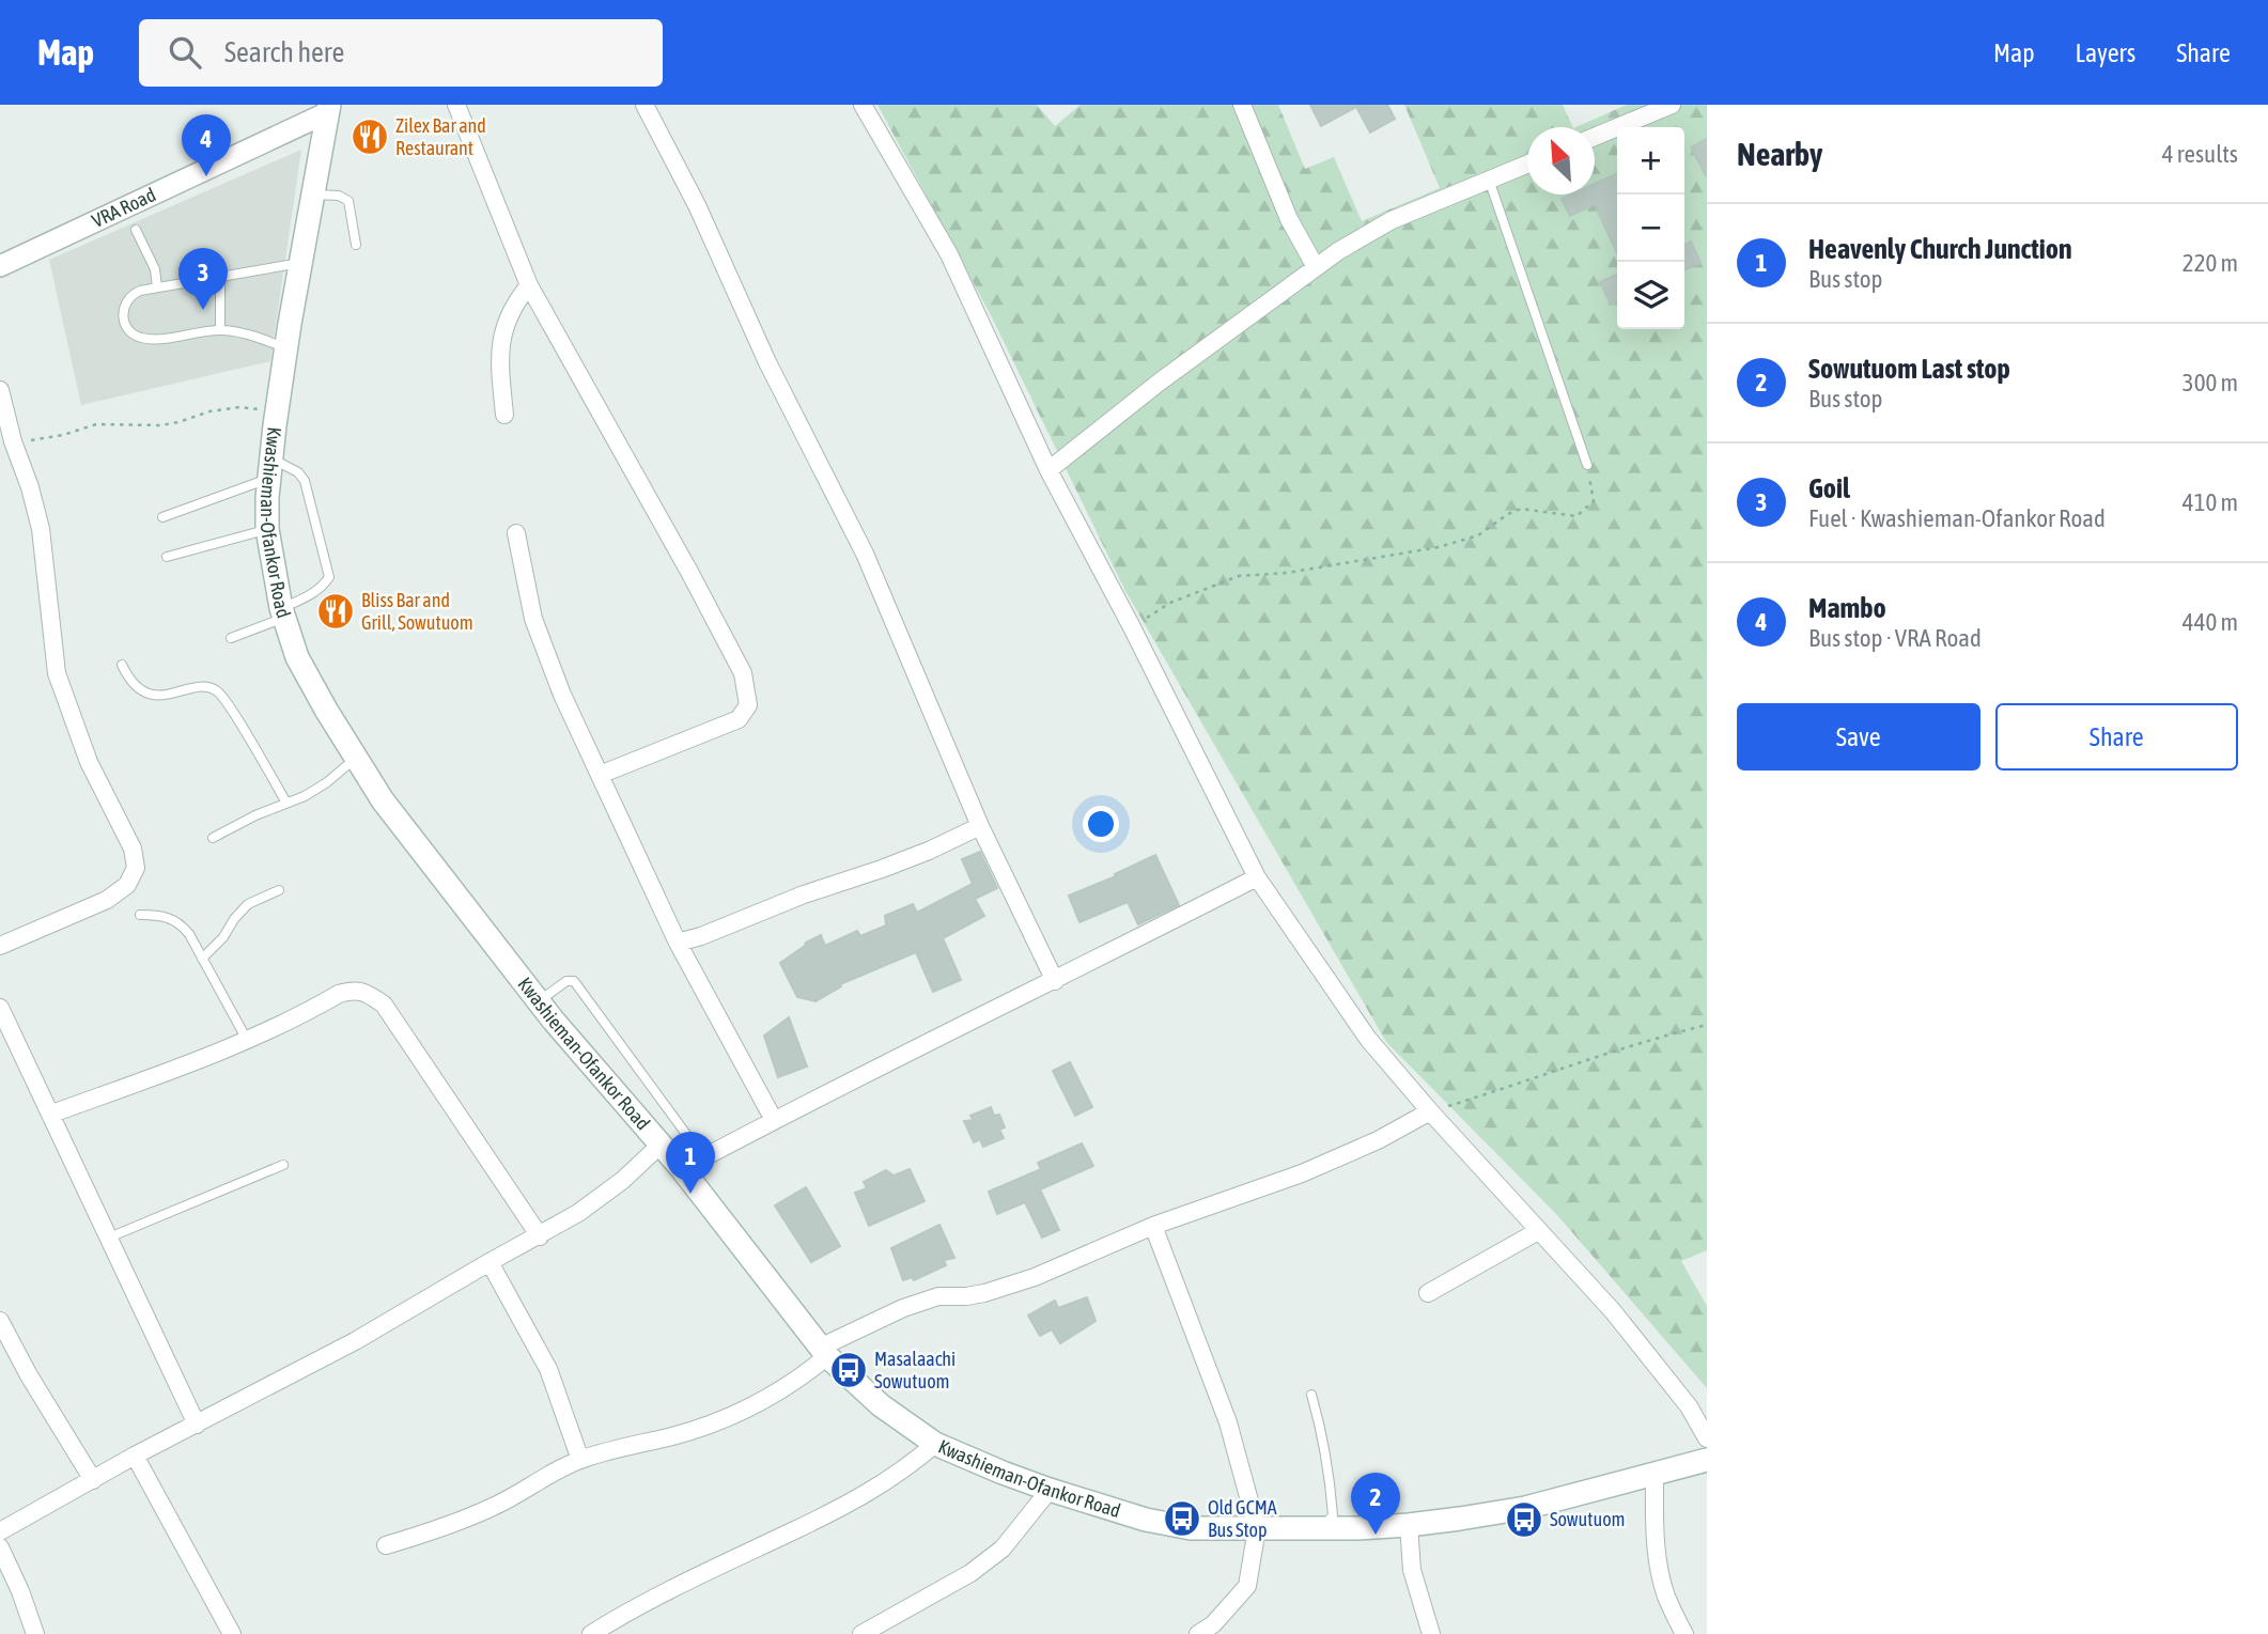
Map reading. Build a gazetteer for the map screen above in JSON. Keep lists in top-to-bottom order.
{
  "streets": {
    "main road": ["Kwashieman-Ofankor Road"],
    "street": ["VRA Road"]
  },
  "crossings": [
    ["VRA Road", "Kwashieman-Ofankor Road"]
  ],
  "places": {
    "restaurant": ["Zilex Bar and Restaurant", "Bliss Bar and Grill, Sowutuom"],
    "bus stop": ["Masalaachi Sowutuom", "Old GCMA Bus Stop", "Sowutuom"]
  },
  "north": "top left",
  "page": {
    "header": "Map",
    "search": "Search here",
    "nav": ["Map", "Layers", "Share"],
    "heading": ["Nearby", "4 results"],
    "pins": [
      "4",
      "3",
      "1",
      "2"
    ],
    "map_buttons": ["+", "−"],
    "list": [
      {
        "mark": "1",
        "name": "Heavenly Church Junction",
        "note": "Bus stop",
        "value": "220 m"
      },
      {
        "mark": "2",
        "name": "Sowutuom Last stop",
        "note": "Bus stop",
        "value": "300 m"
      },
      {
        "mark": "3",
        "name": "Goil",
        "note": "Fuel · Kwashieman-Ofankor Road",
        "value": "410 m"
      },
      {
        "mark": "4",
        "name": "Mambo",
        "note": "Bus stop · VRA Road",
        "value": "440 m"
      }
    ],
    "buttons": ["Save", "Share"]
  }
}
